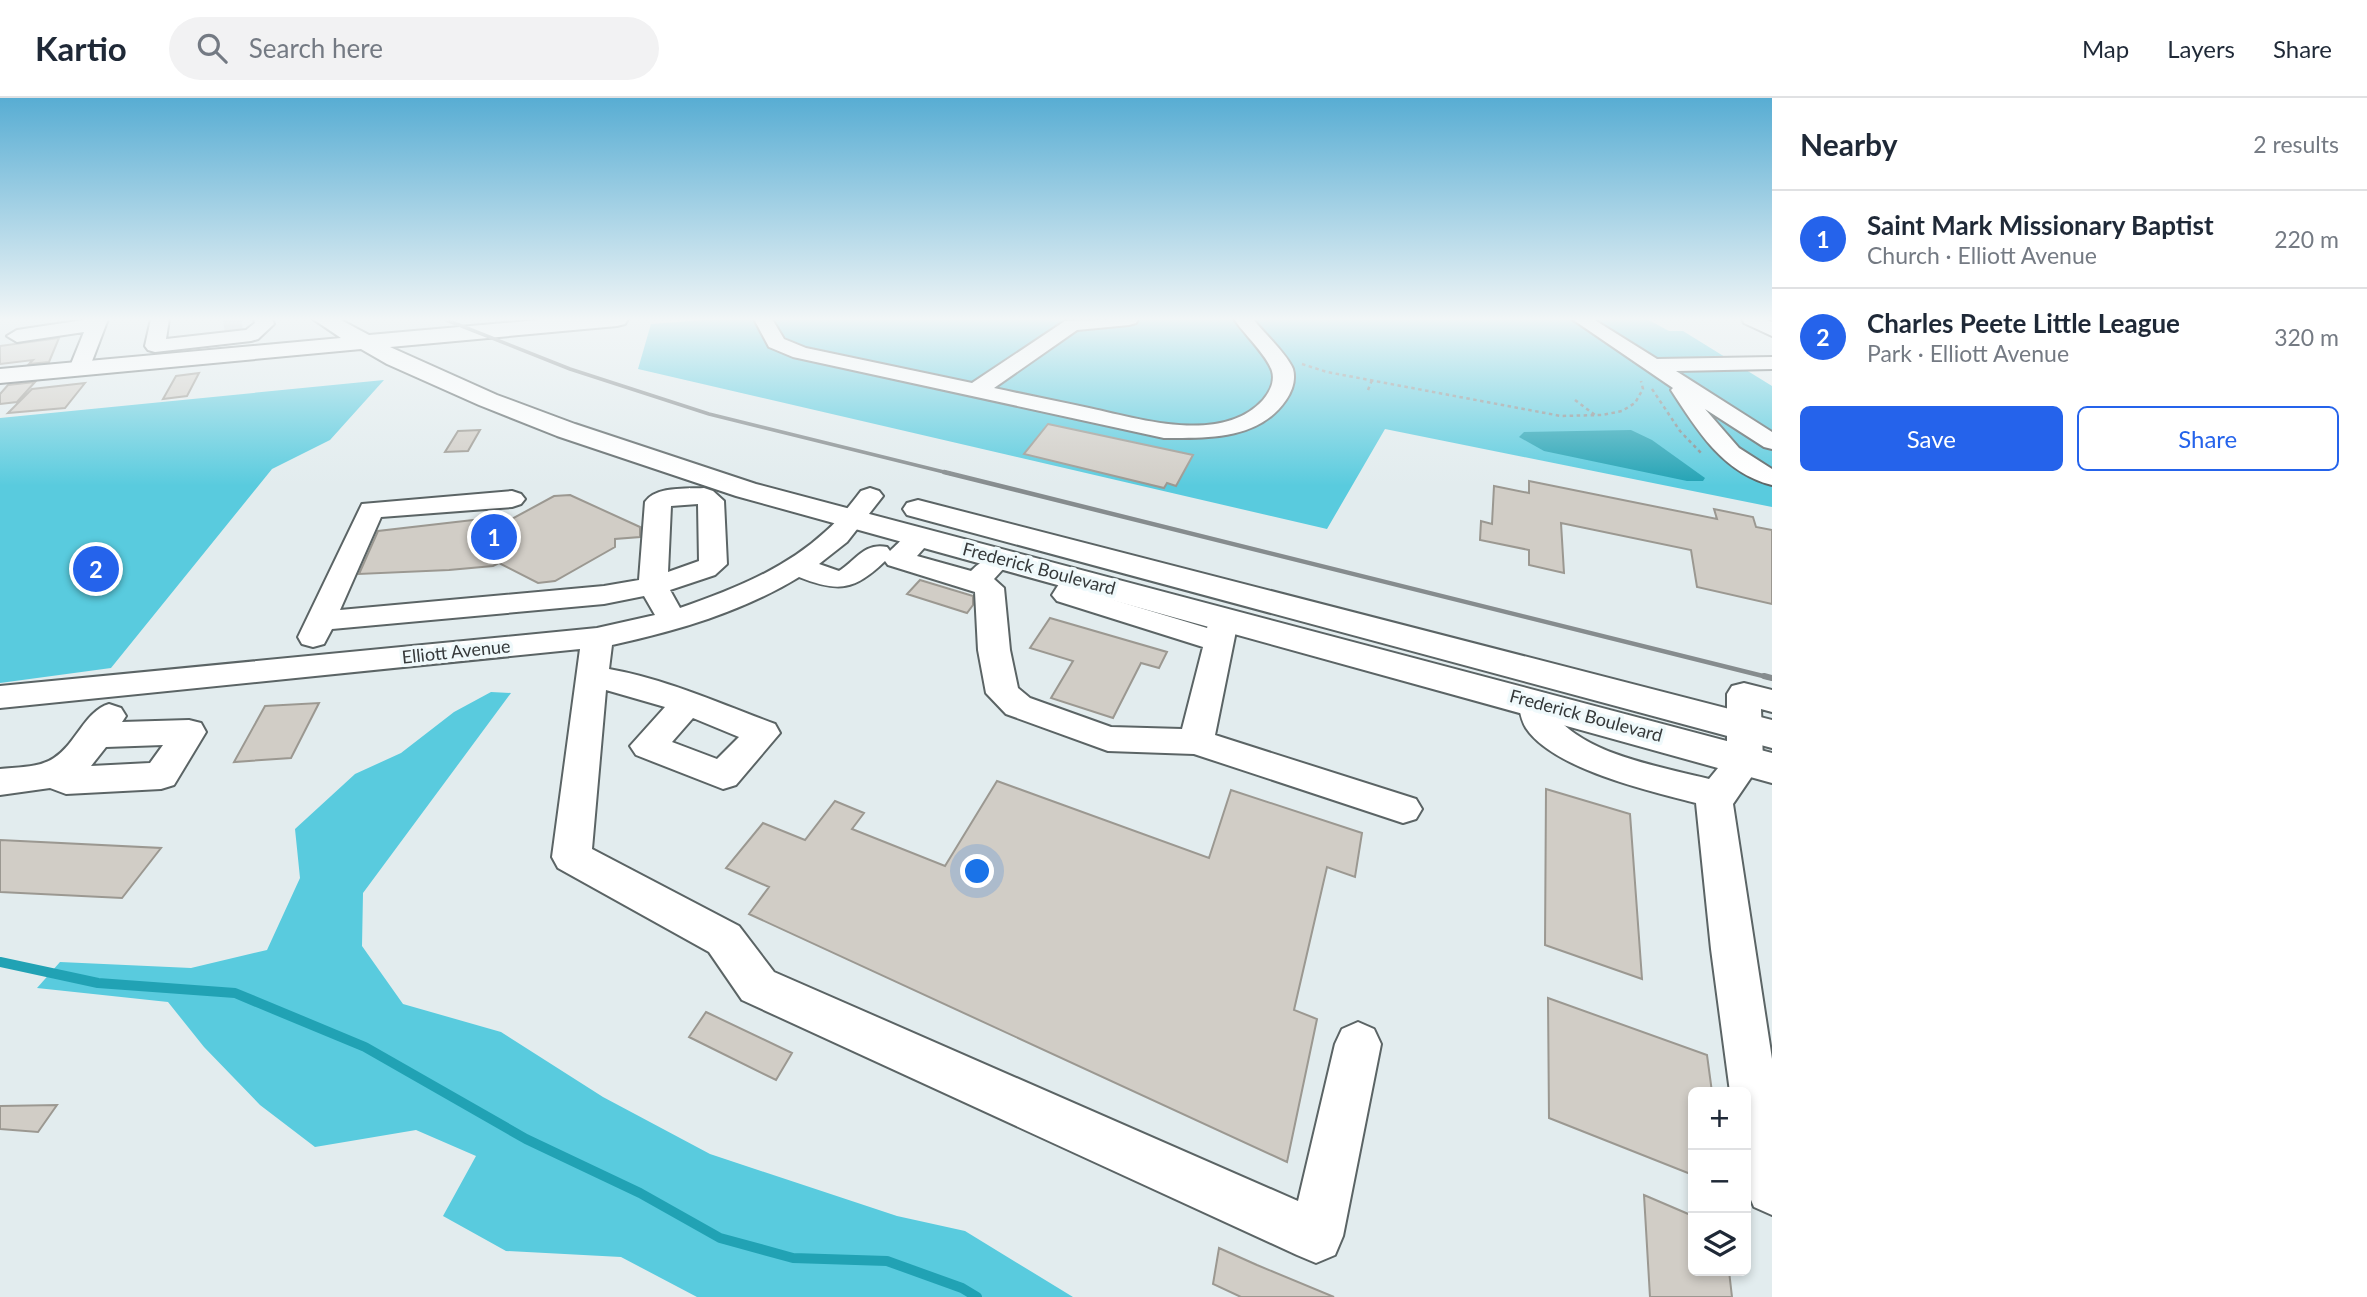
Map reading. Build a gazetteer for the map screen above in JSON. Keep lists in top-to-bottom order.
{
  "streets": {
    "main road": ["Frederick Boulevard"],
    "street": ["Elliott Avenue"]
  },
  "crossings": [
    ["Frederick Boulevard", "Elliott Avenue"]
  ],
  "page": {
    "header": "Kartio",
    "search": "Search here",
    "nav": ["Map", "Layers", "Share"],
    "heading": ["Nearby", "2 results"],
    "list": [
      {
        "mark": "1",
        "name": "Saint Mark Missionary Baptist",
        "note": "Church · Elliott Avenue",
        "value": "220 m"
      },
      {
        "mark": "2",
        "name": "Charles Peete Little League",
        "note": "Park · Elliott Avenue",
        "value": "320 m"
      }
    ],
    "buttons": ["Save", "Share"],
    "pins": ["1", "2"],
    "map_buttons": ["+", "−"]
  }
}
